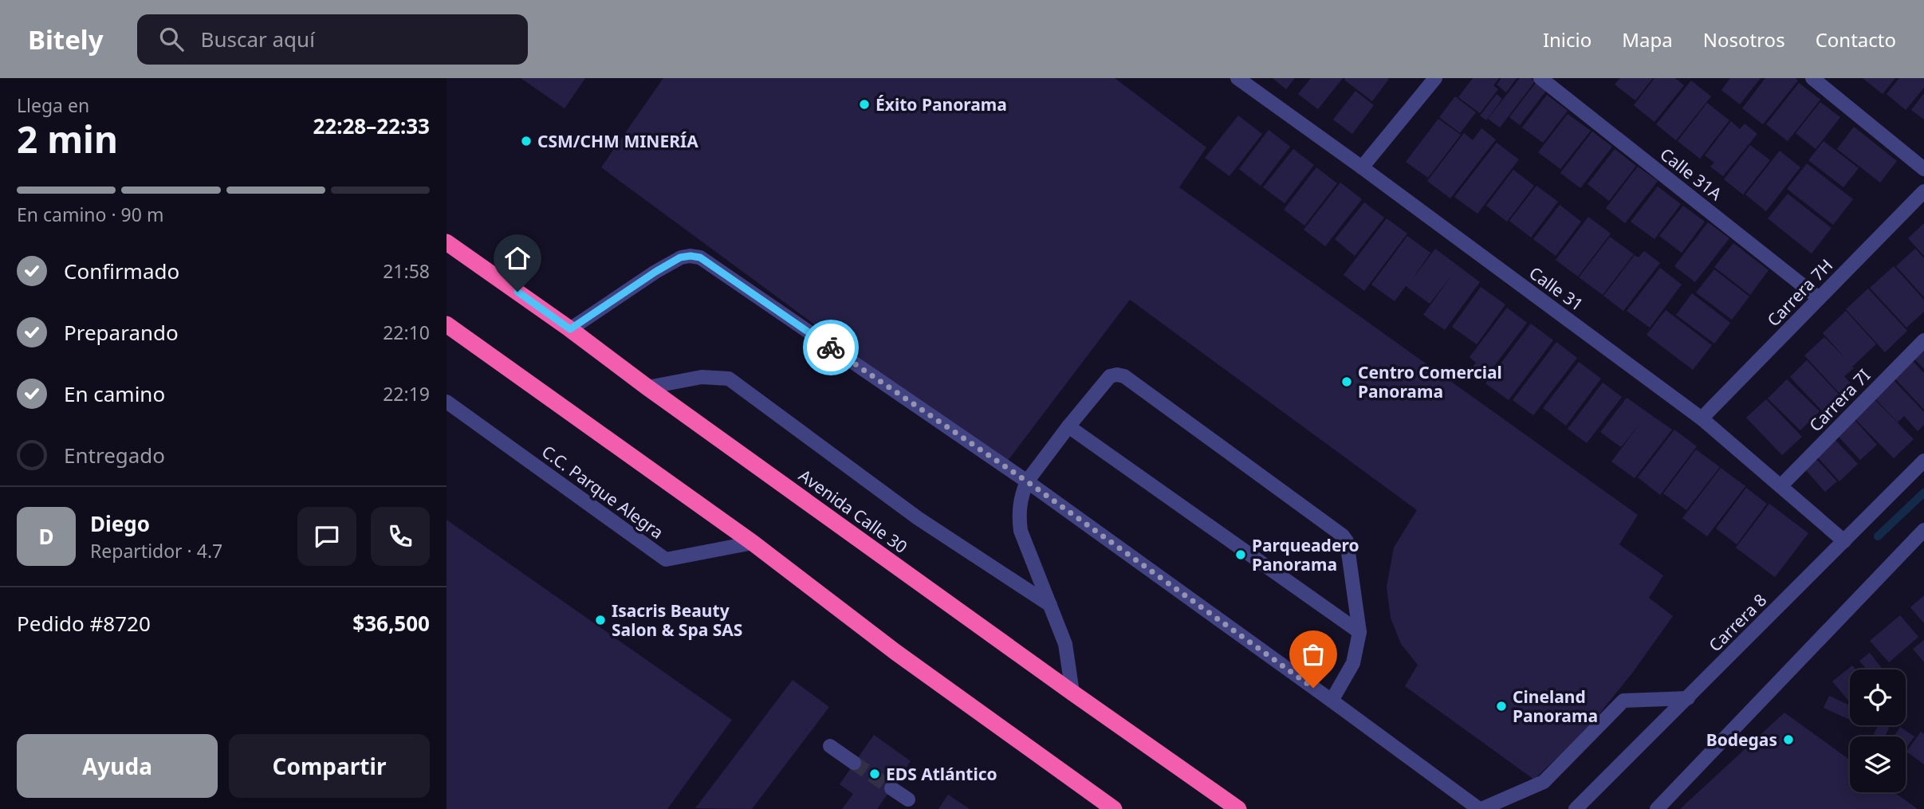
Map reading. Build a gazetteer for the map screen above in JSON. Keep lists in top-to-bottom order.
{
  "streets": {
    "highway": ["Avenida Calle 30"],
    "street": [
      "Calle 31A",
      "Calle 31",
      "Carrera 7H",
      "Carrera 7I",
      "C.C. Parque Alegra",
      "Carrera 8"
    ]
  },
  "crossings": [
    ["Calle 31A", "Carrera 7H"],
    ["Calle 31", "Carrera 7H"],
    ["Calle 31", "Carrera 7I"],
    ["Calle 31", "Carrera 8"]
  ],
  "places": [
    "Éxito Panorama",
    "CSM/CHM MINERÍA",
    "Centro Comercial Panorama",
    "Parqueadero Panorama",
    "Isacris Beauty Salon & Spa SAS",
    "Cineland Panorama",
    "Bodegas",
    "EDS Atlántico"
  ],
  "page": {
    "header": "Bitely",
    "search": "Buscar aquí",
    "nav": [
      "Inicio",
      "Mapa",
      "Nosotros",
      "Contacto"
    ],
    "heading": ["2 min", "Llega en", "22:28–22:33"],
    "panel": [
      "Diego",
      "Repartidor · 4.7",
      "Pedido #8720",
      "$36,500"
    ],
    "bar": "En camino · 90 m",
    "list": [
      ["Confirmado", "21:58"],
      ["Preparando", "22:10"],
      ["En camino", "22:19"],
      "Entregado"
    ],
    "round": "D",
    "buttons": ["Ayuda", "Compartir"]
  }
}
